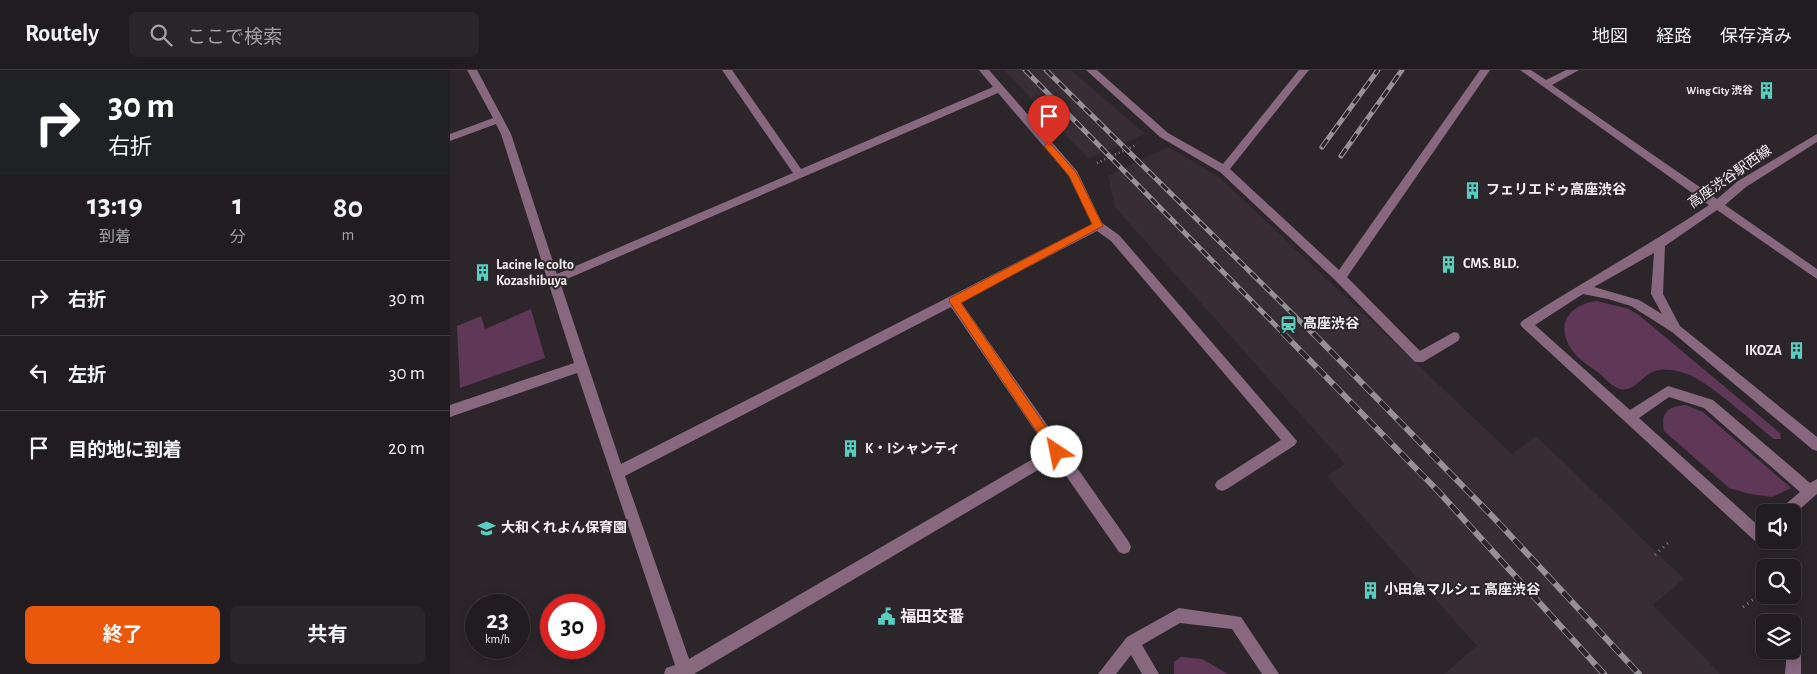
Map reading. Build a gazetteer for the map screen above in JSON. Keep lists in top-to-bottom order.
{
  "streets": {
    "street": ["高座渋谷駅西線"]
  },
  "places": {
    "building": [
      "Wing City 渋谷",
      "フェリエドゥ高座渋谷",
      "CMS. BLD.",
      "Lacine le colto Kozashibuya",
      "IKOZA",
      "K・Iシャンティ",
      "小田急マルシェ 高座渋谷"
    ],
    "station": ["高座渋谷"],
    "school or university": ["大和くれよん保育園"],
    "public building": ["福田交番"]
  },
  "page": {
    "header": "Routely",
    "search": "ここで検索",
    "nav": ["地図", "経路", "保存済み"],
    "turn": ["30 m", "右折"],
    "eta": [
      "13:19",
      "到着",
      "1",
      "分",
      "80",
      "m"
    ],
    "list": [
      {
        "name": "右折",
        "value": "30 m"
      },
      {
        "name": "左折",
        "value": "30 m"
      },
      {
        "name": "目的地に到着",
        "value": "20 m"
      }
    ],
    "speed": "23 km/h",
    "limit": "30",
    "buttons": ["終了", "共有"]
  }
}
